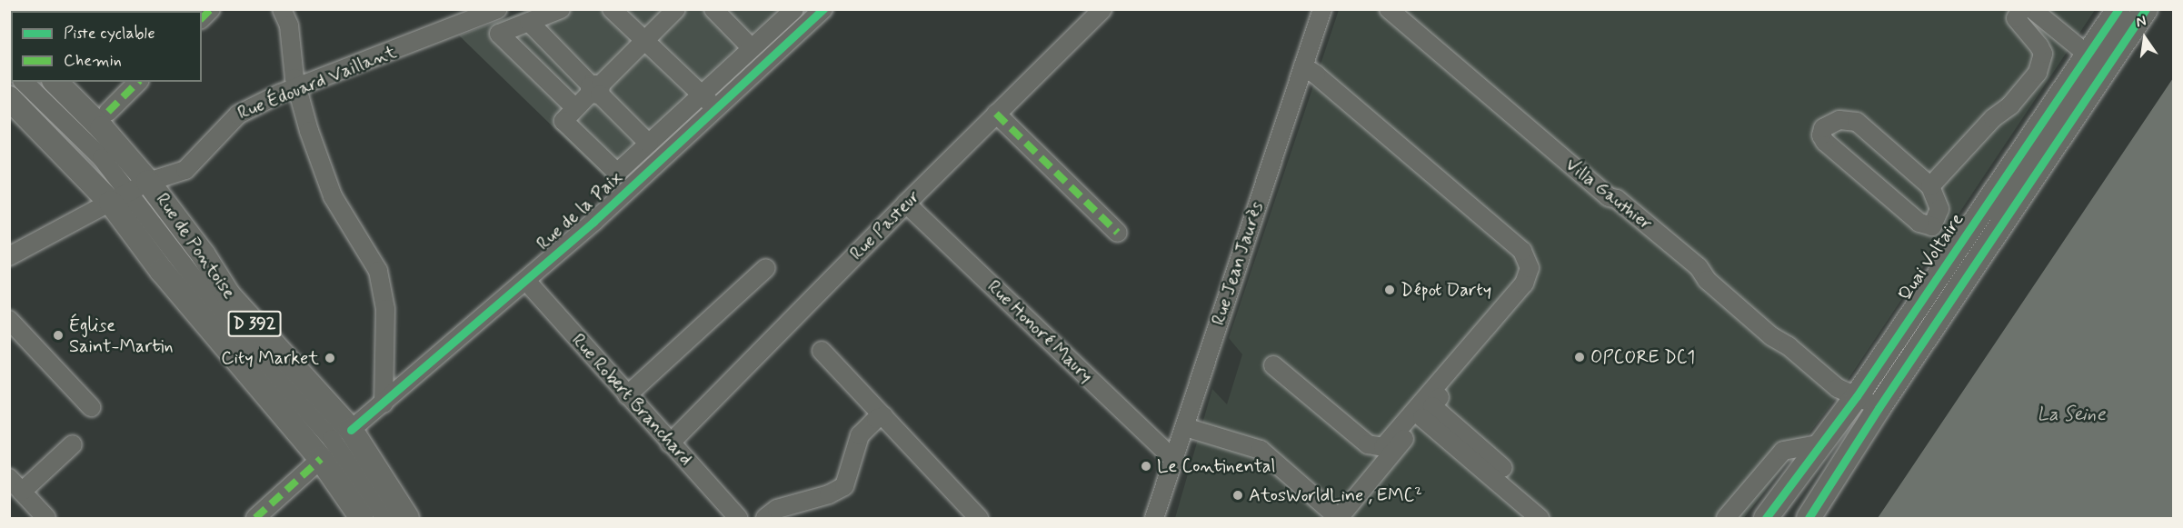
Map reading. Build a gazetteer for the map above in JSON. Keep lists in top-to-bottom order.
{
  "streets": {
    "main road": ["Rue de Pontoise", "Quai Voltaire", "D 392"],
    "street": [
      "Rue Édouard Vaillant",
      "Villa Gauthier",
      "Rue de la Paix",
      "Rue Pasteur",
      "Rue Jean Jaurès",
      "Rue Honoré Maury",
      "Rue Robert Branchard"
    ]
  },
  "crossings": [
    ["Rue Édouard Vaillant", "Rue de Pontoise"],
    ["Rue Édouard Vaillant", "D 392"],
    ["Villa Gauthier", "Quai Voltaire"],
    ["Rue de la Paix", "Rue de Pontoise"],
    ["Rue de la Paix", "Rue Robert Branchard"],
    ["Rue Pasteur", "Rue Honoré Maury"],
    ["Rue Pasteur", "Rue Robert Branchard"],
    ["Rue de Pontoise", "D 392"],
    ["Rue Jean Jaurès", "Rue Honoré Maury"]
  ],
  "water": ["La Seine"],
  "places": [
    "Dépot Darty",
    "Église Saint-Martin",
    "OPCORE DC1",
    "City Market",
    "Le Continental",
    "AtosWorldLine , EMC²"
  ],
  "legend": ["Piste cyclable", "Chemin"],
  "north": "top"
}
